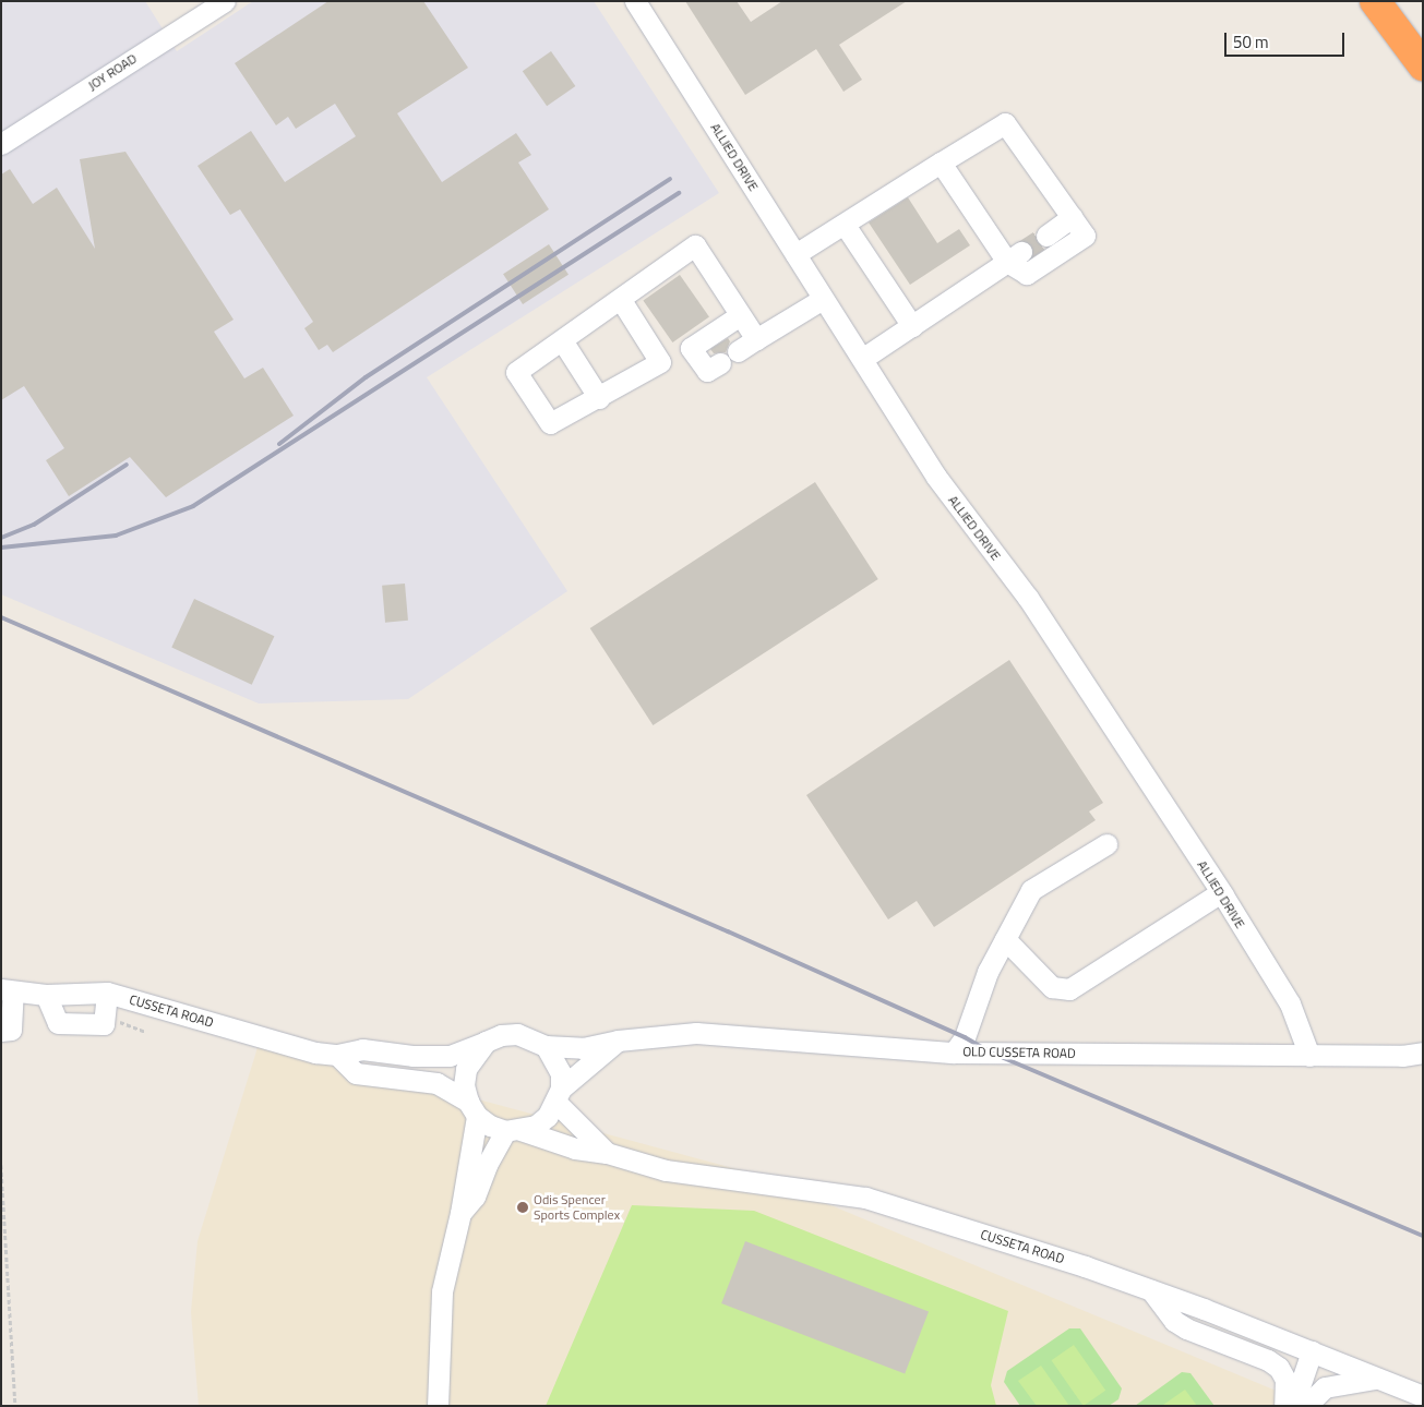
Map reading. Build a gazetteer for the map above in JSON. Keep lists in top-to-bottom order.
{
  "streets": {
    "street": [
      "JOY ROAD",
      "ALLIED DRIVE",
      "CUSSETA ROAD",
      "OLD CUSSETA ROAD"
    ]
  },
  "crossings": [
    ["ALLIED DRIVE", "OLD CUSSETA ROAD"],
    ["CUSSETA ROAD", "OLD CUSSETA ROAD"]
  ],
  "places": ["Odis Spencer Sports Complex"],
  "scale_bar": "50 m"
}
